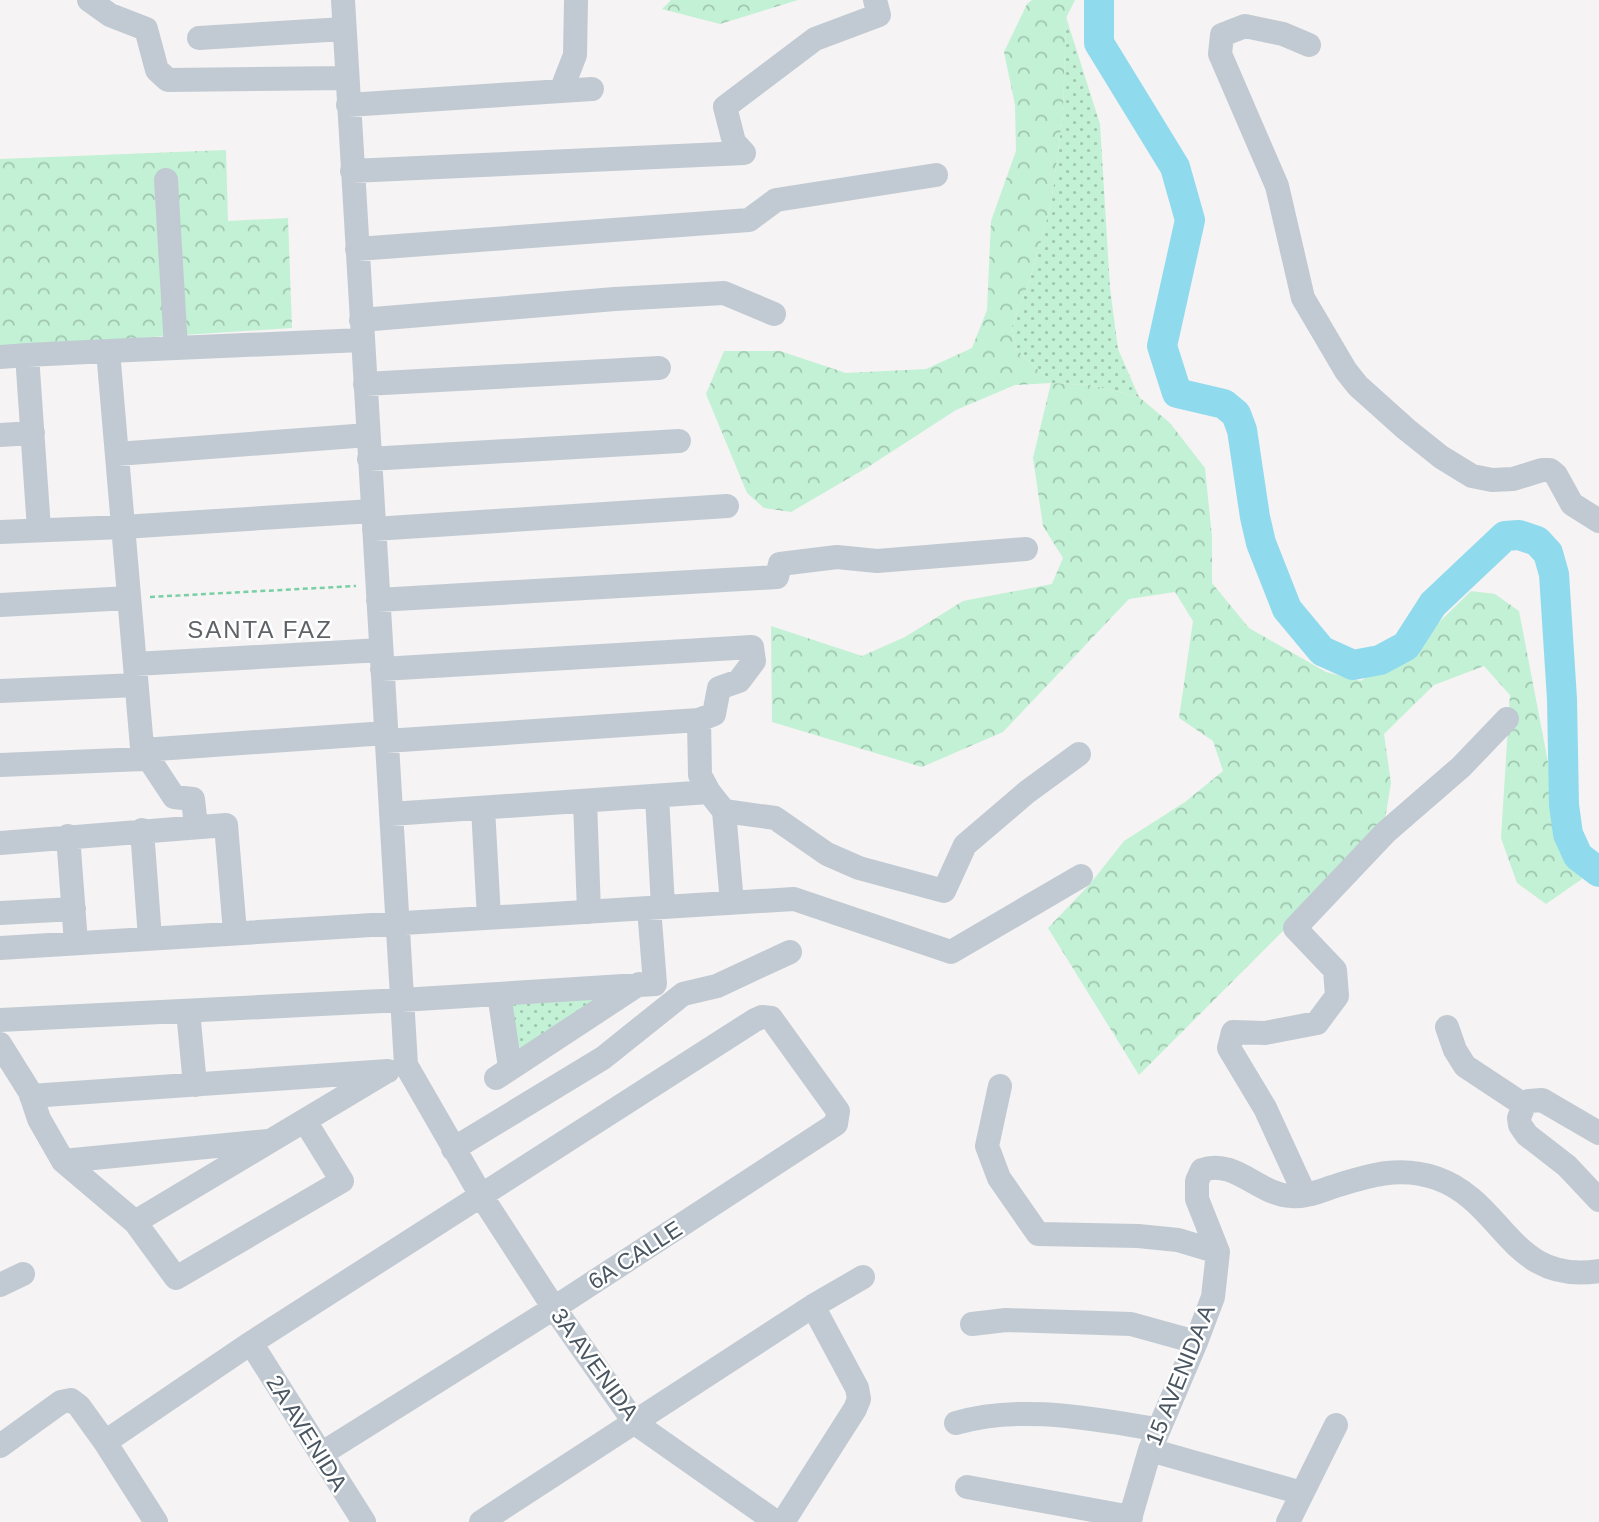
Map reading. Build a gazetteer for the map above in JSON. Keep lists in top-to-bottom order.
{
  "streets": {
    "street": [
      "6A CALLE",
      "3A AVENIDA",
      "15 AVENIDA A",
      "2A AVENIDA"
    ]
  },
  "crossings": [
    ["6A CALLE", "3A AVENIDA"],
    ["6A CALLE", "2A AVENIDA"]
  ],
  "districts": ["SANTA FAZ"]
}
